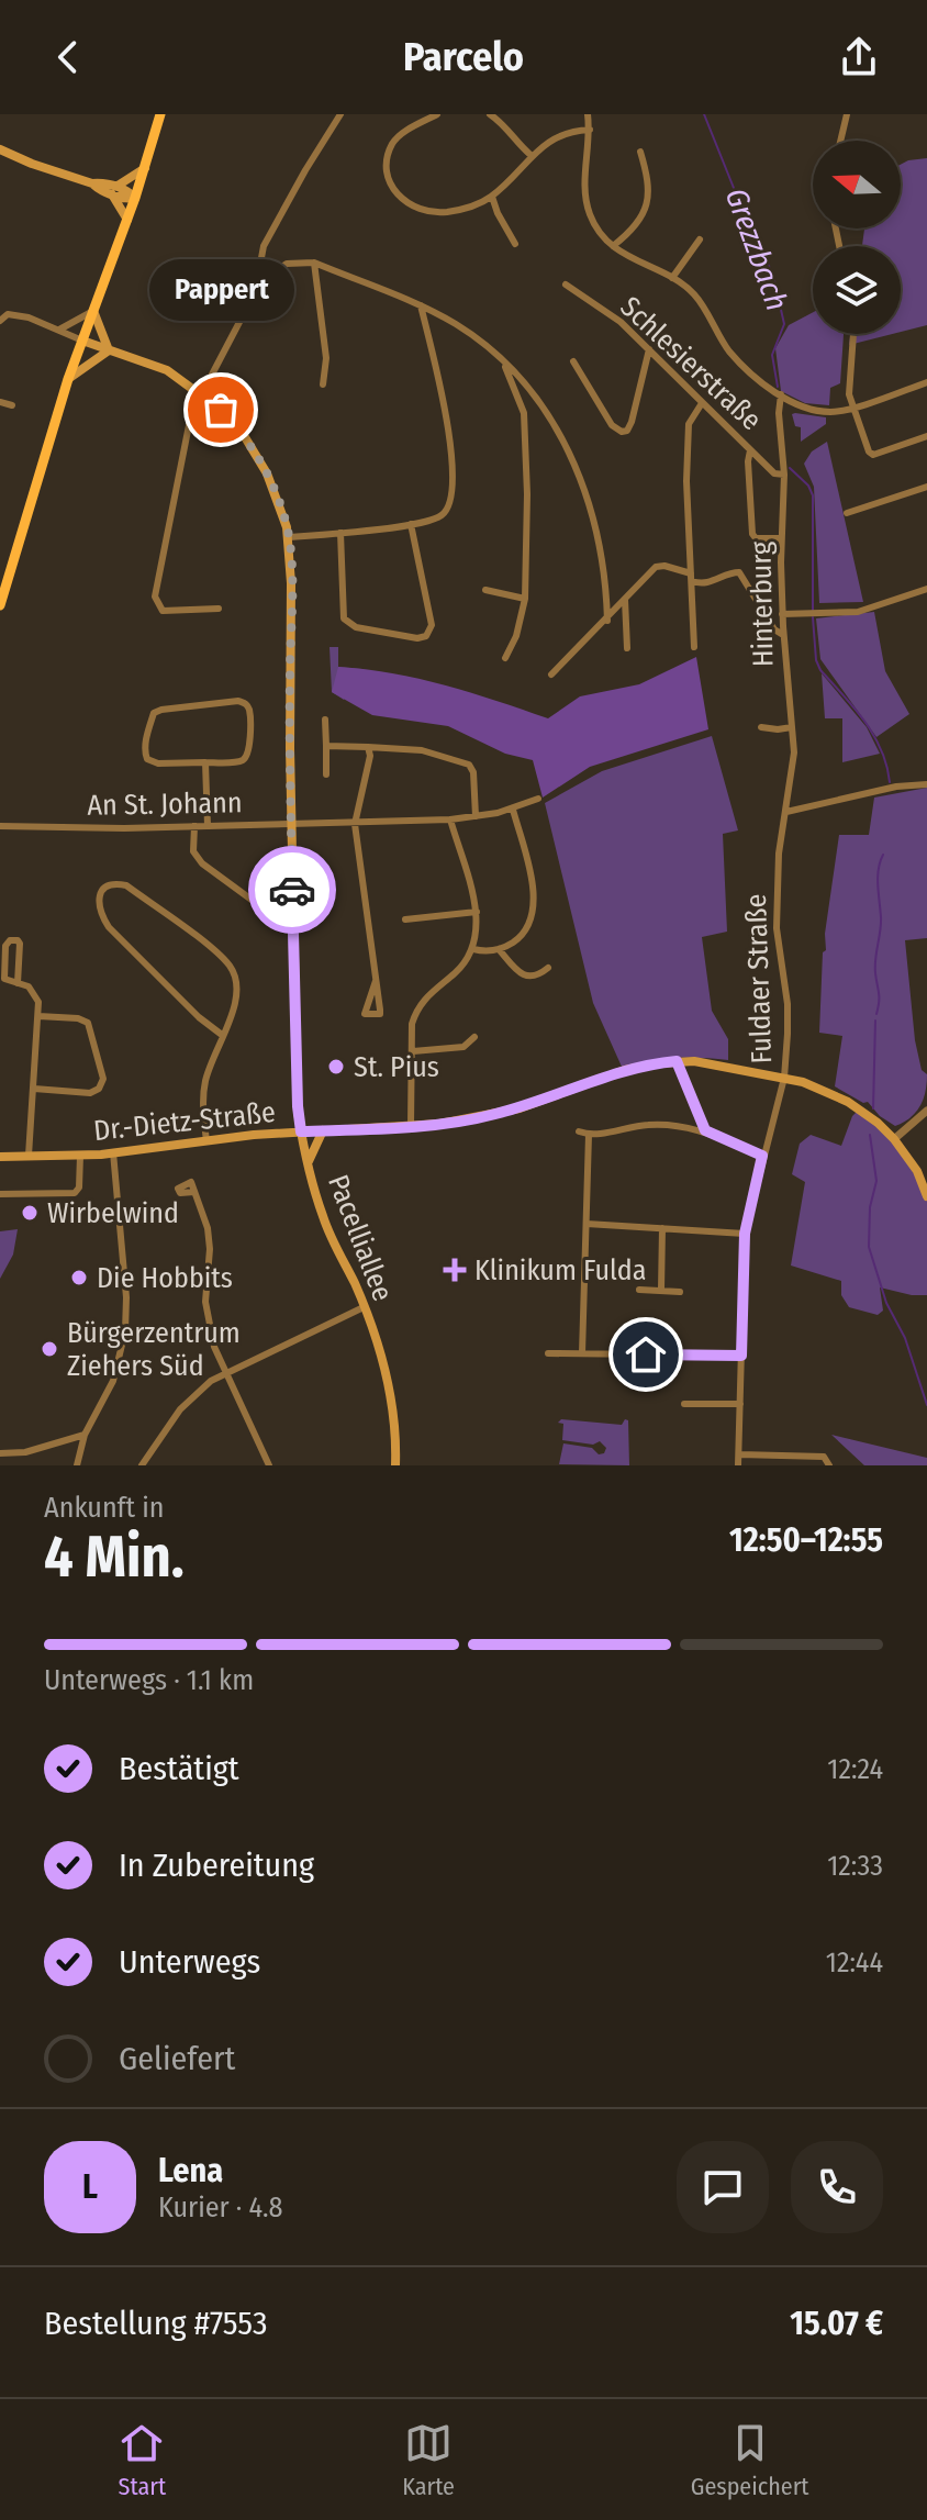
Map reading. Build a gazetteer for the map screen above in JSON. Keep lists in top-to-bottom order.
{
  "streets": {
    "main road": ["Dr.-Dietz-Straße", "Pacelliallee"],
    "street": [
      "Schlesierstraße",
      "Hinterburg",
      "An St. Johann",
      "Fuldaer Straße"
    ]
  },
  "crossings": [
    ["Schlesierstraße", "Hinterburg"],
    ["Hinterburg", "Fuldaer Straße"],
    ["An St. Johann", "Pacelliallee"],
    ["Fuldaer Straße", "Dr.-Dietz-Straße"],
    ["Dr.-Dietz-Straße", "Pacelliallee"]
  ],
  "water": ["Grezzbach"],
  "places": {
    "other": [
      "Pappert",
      "St. Pius",
      "Wirbelwind",
      "Die Hobbits",
      "Bürgerzentrum Ziehers Süd"
    ],
    "health": ["Klinikum Fulda"]
  },
  "north": "left",
  "page": {
    "header": "Parcelo",
    "bubble": "Pappert",
    "heading": ["4 Min.", "Ankunft in", "12:50–12:55"],
    "panel": [
      "Lena",
      "Kurier · 4.8",
      "Bestellung #7553",
      "15.07 €"
    ],
    "bar": "Unterwegs · 1.1 km",
    "list": [
      ["Bestätigt", "12:24"],
      ["In Zubereitung", "12:33"],
      ["Unterwegs", "12:44"],
      "Geliefert"
    ],
    "round": "L",
    "tabs": ["Start", "Karte", "Gespeichert"]
  }
}
